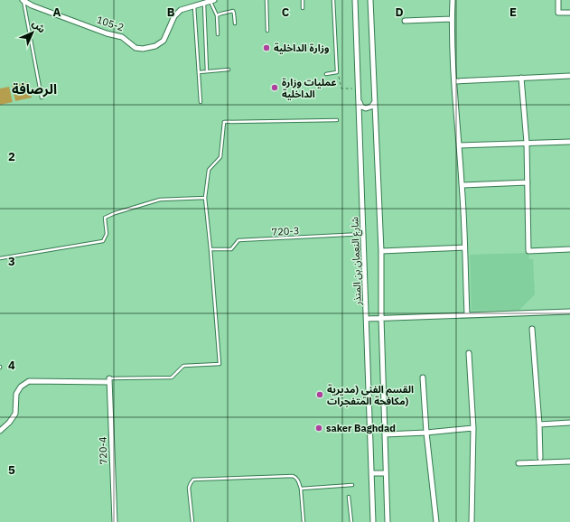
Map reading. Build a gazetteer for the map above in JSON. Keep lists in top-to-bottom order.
{
  "streets": {
    "street": ["105-2", "شارع النعمان بن المنذر", "720-4"],
    "lane": ["720-3"]
  },
  "crossings": [
    ["720-3", "شارع النعمان بن المنذر"]
  ],
  "districts": ["الرصافة"],
  "places": [
    "وزارة الداخلية",
    "عمليات وزارة الداخلية",
    "القسم الفني (مديرية مكافحة المتفجرات)",
    "saker Baghdad"
  ],
  "north": "top right",
  "grid": {
    "columns": [
      "A",
      "B",
      "C",
      "D",
      "E"
    ],
    "rows": [
      "2",
      "3",
      "4",
      "5"
    ]
  }
}
